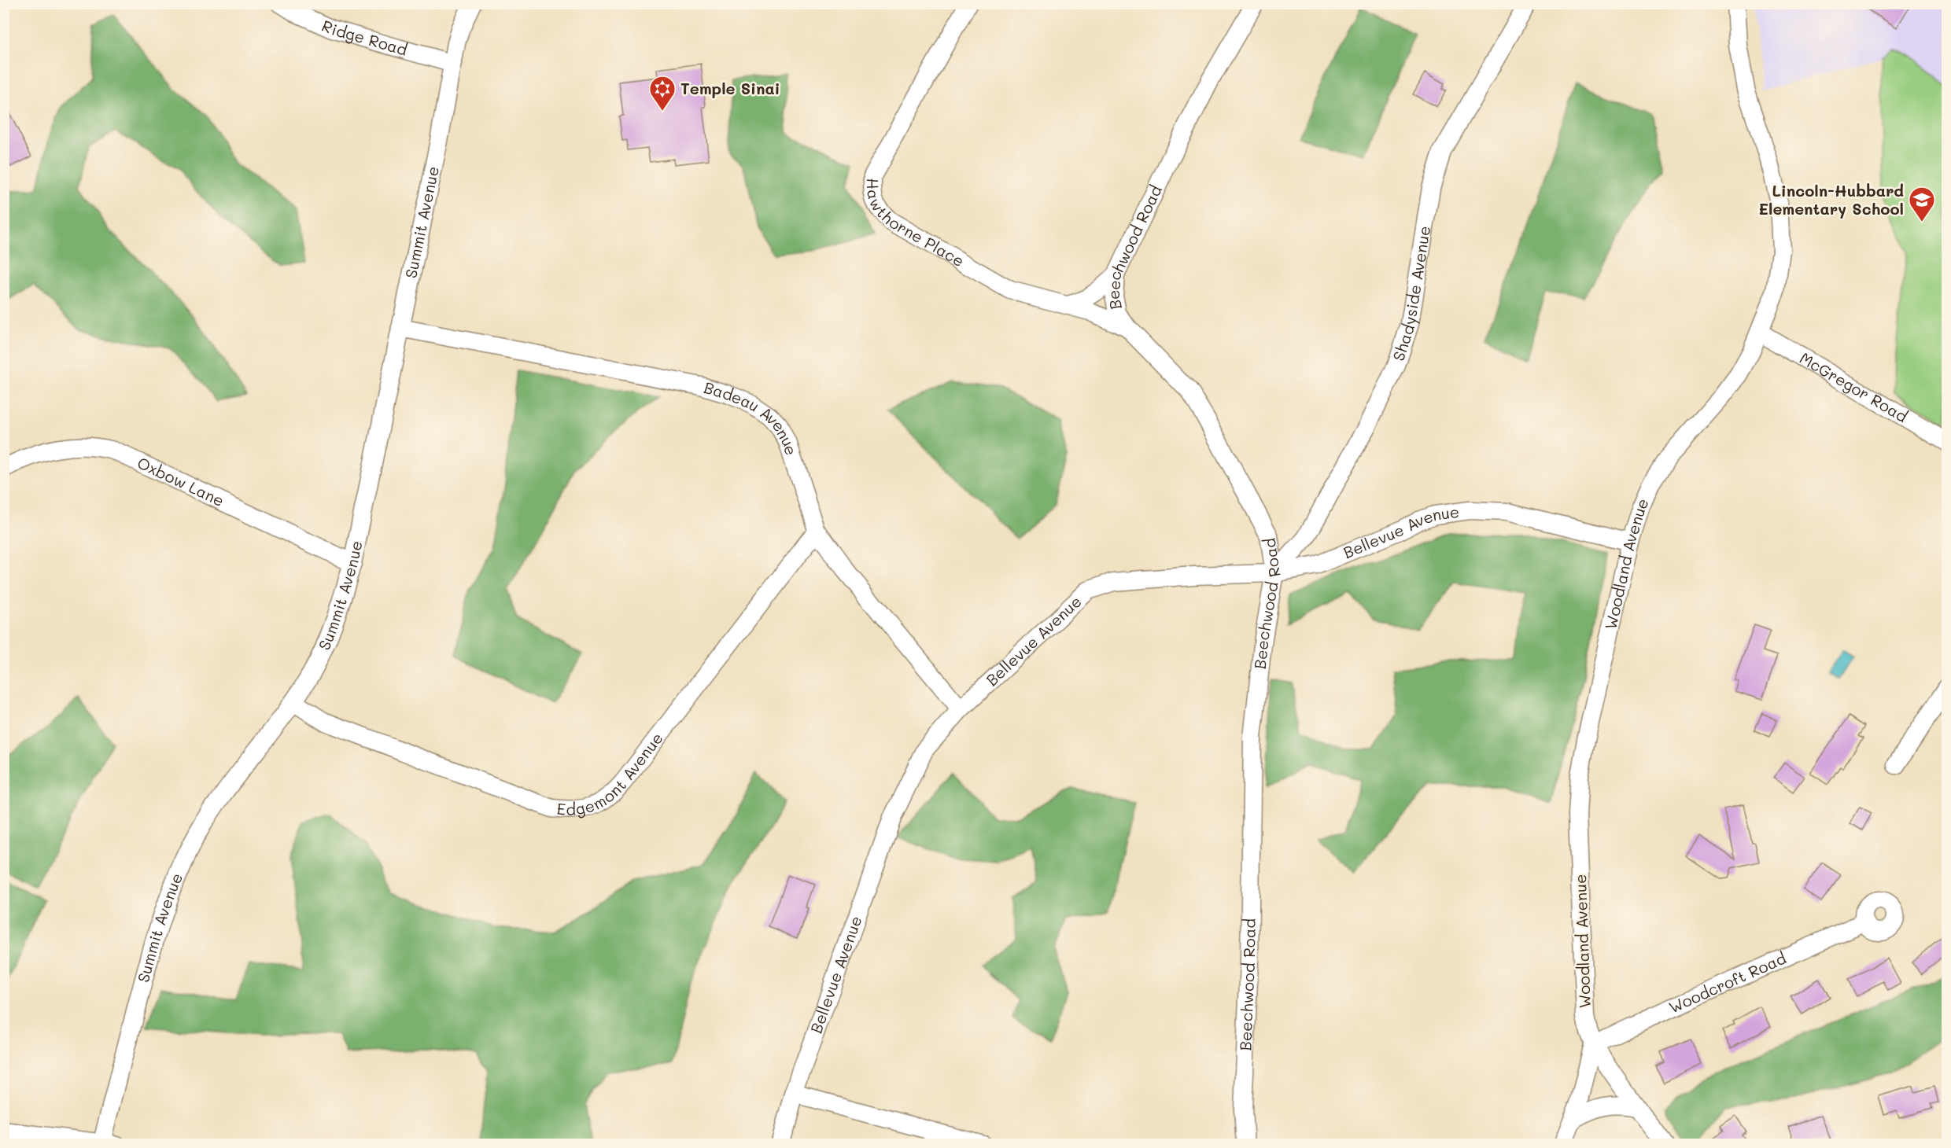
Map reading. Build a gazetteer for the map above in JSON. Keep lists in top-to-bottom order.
{
  "streets": {
    "street": [
      "Ridge Road",
      "Hawthorne Place",
      "Summit Avenue",
      "Beechwood Road",
      "Shadyside Avenue",
      "McGregor Road",
      "Badeau Avenue",
      "Oxbow Lane",
      "Bellevue Avenue",
      "Woodland Avenue",
      "Edgemont Avenue",
      "Woodcroft Road"
    ]
  },
  "crossings": [
    ["Ridge Road", "Summit Avenue"],
    ["Hawthorne Place", "Beechwood Road"],
    ["Summit Avenue", "Badeau Avenue"],
    ["Summit Avenue", "Oxbow Lane"],
    ["Summit Avenue", "Edgemont Avenue"],
    ["Beechwood Road", "Shadyside Avenue"],
    ["Beechwood Road", "Bellevue Avenue"],
    ["Shadyside Avenue", "Bellevue Avenue"],
    ["McGregor Road", "Woodland Avenue"],
    ["Badeau Avenue", "Bellevue Avenue"],
    ["Badeau Avenue", "Edgemont Avenue"],
    ["Bellevue Avenue", "Woodland Avenue"],
    ["Woodland Avenue", "Woodcroft Road"]
  ],
  "places": {
    "synagogue": ["Temple Sinai"],
    "school or university": ["Lincoln-Hubbard Elementary School"]
  }
}
